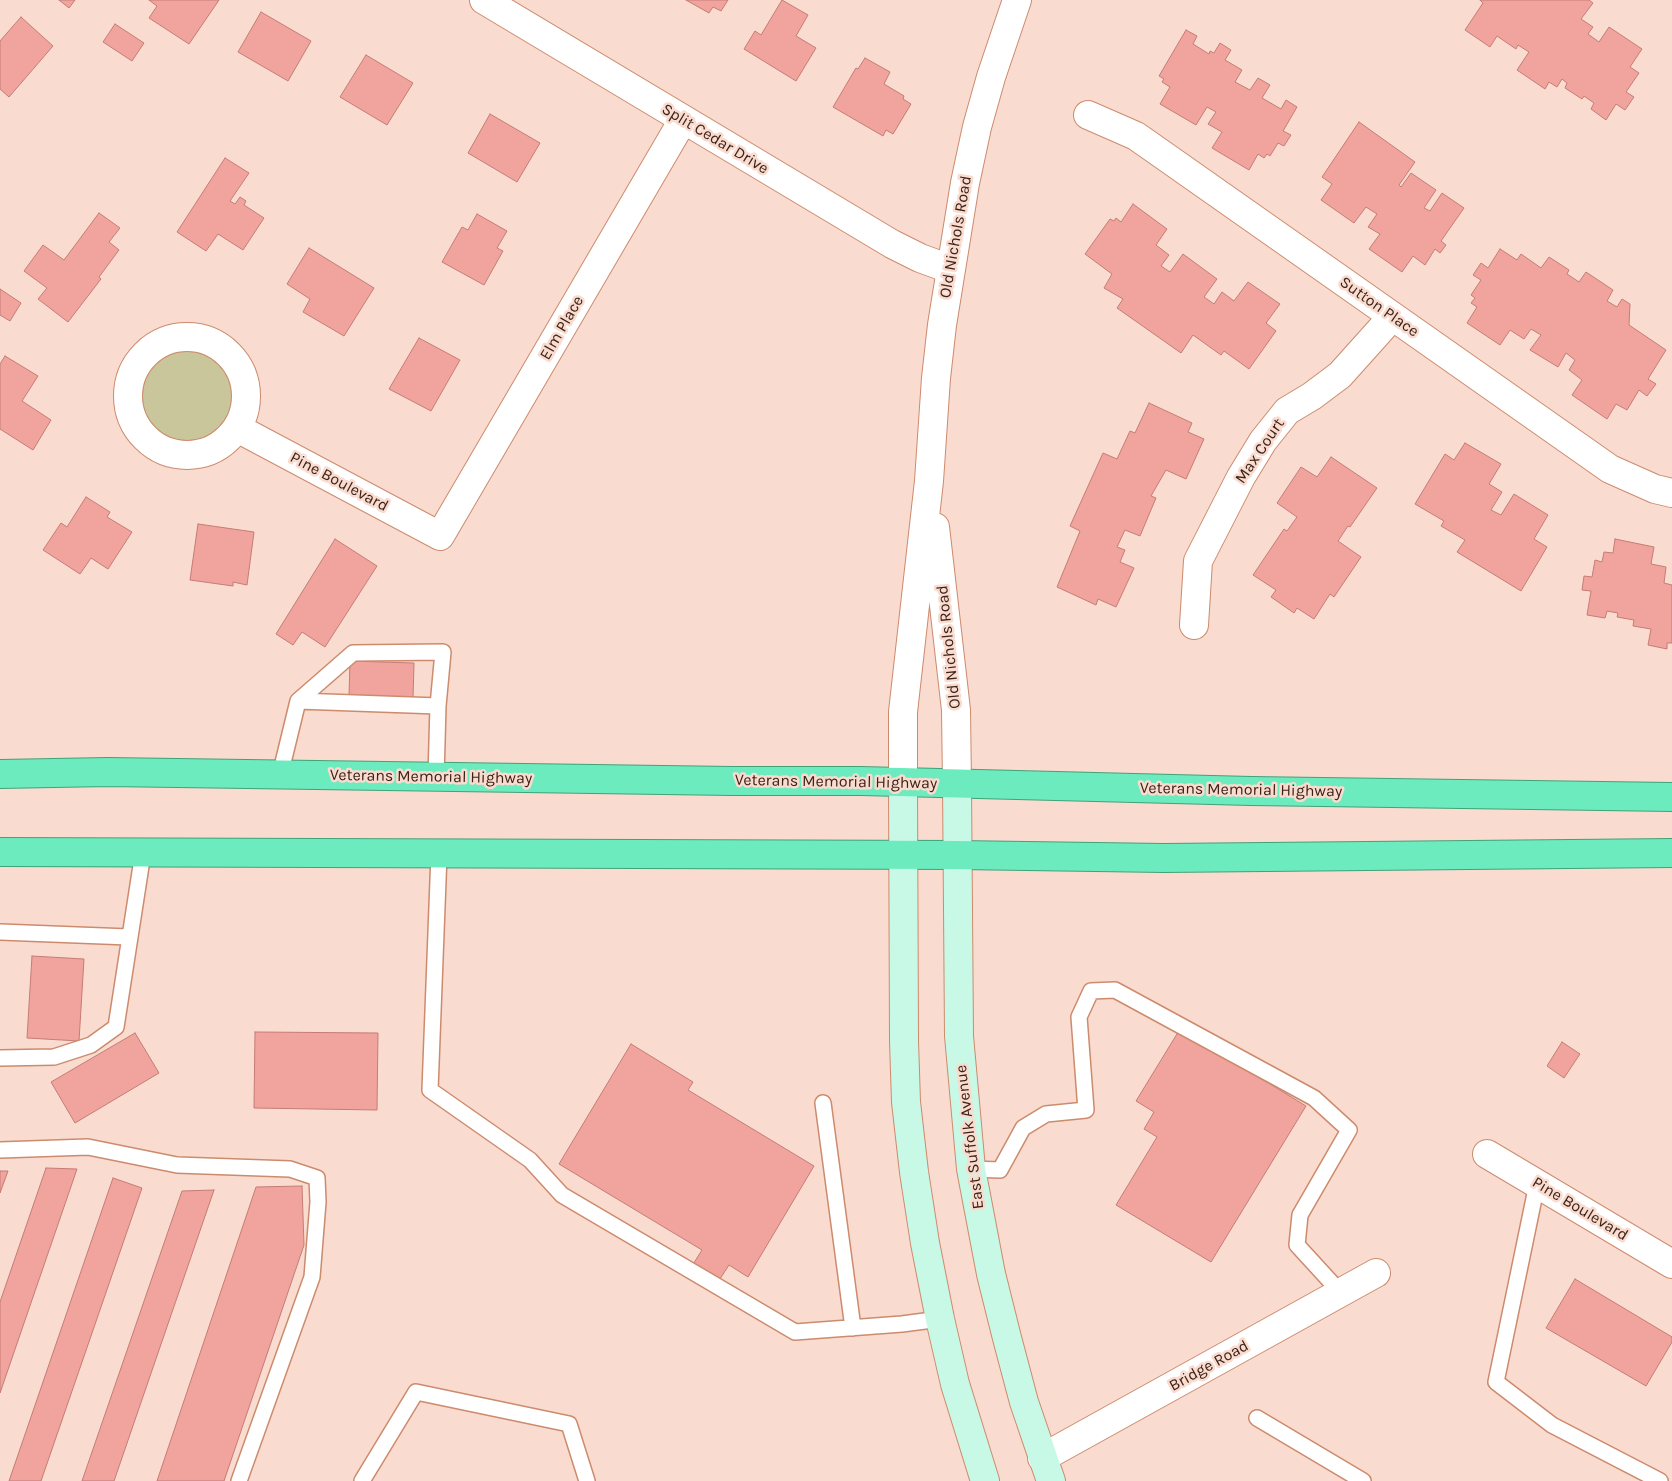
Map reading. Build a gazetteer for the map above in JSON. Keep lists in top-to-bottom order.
{
  "streets": {
    "highway": ["Veterans Memorial Highway"],
    "main road": ["East Suffolk Avenue"],
    "street": [
      "Split Cedar Drive",
      "Old Nichols Road",
      "Sutton Place",
      "Elm Place",
      "Max Court",
      "Pine Boulevard",
      "Bridge Road"
    ]
  },
  "crossings": [
    ["Split Cedar Drive", "Old Nichols Road"],
    ["Split Cedar Drive", "Elm Place"],
    ["Old Nichols Road", "Veterans Memorial Highway"],
    ["Old Nichols Road", "East Suffolk Avenue"],
    ["Sutton Place", "Max Court"],
    ["Elm Place", "Pine Boulevard"],
    ["Veterans Memorial Highway", "East Suffolk Avenue"],
    ["East Suffolk Avenue", "Bridge Road"]
  ]
}
